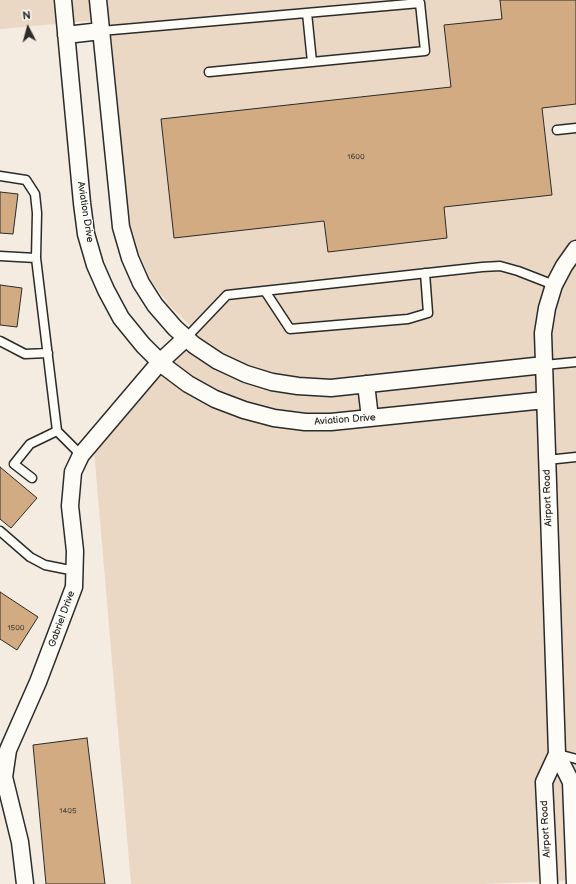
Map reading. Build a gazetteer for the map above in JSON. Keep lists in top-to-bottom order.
{
  "streets": {
    "street": ["Aviation Drive", "Airport Road", "Gabriel Drive"]
  },
  "crossings": [
    ["Aviation Drive", "Airport Road"],
    ["Aviation Drive", "Gabriel Drive"]
  ],
  "house_numbers": ["1600", "1500", "1405"],
  "north": "top"
}
